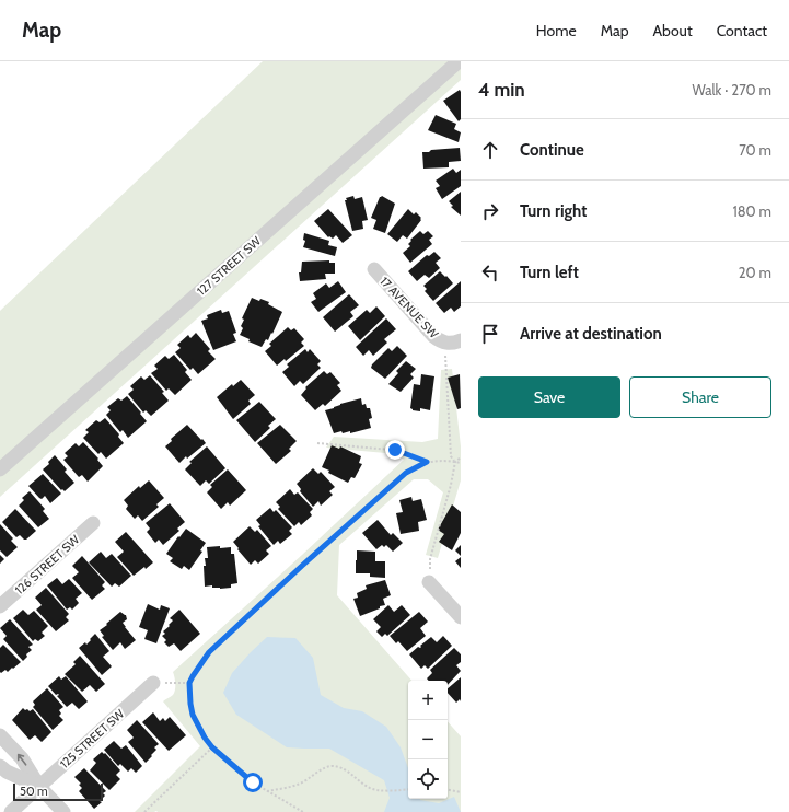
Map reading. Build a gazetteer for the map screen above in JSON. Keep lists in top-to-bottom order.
{
  "streets": {
    "street": [
      "127 STREET SW",
      "17 AVENUE SW",
      "126 STREET SW",
      "125 STREET SW"
    ]
  },
  "scale_bar": "50 m",
  "page": {
    "header": "Map",
    "nav": [
      "Home",
      "Map",
      "About",
      "Contact"
    ],
    "heading": ["4 min", "Walk · 270 m"],
    "list": [
      ["Continue", "70 m"],
      ["Turn right", "180 m"],
      ["Turn left", "20 m"],
      "Arrive at destination"
    ],
    "buttons": ["Save", "Share"],
    "map_buttons": ["+", "−"],
    "scale": "50 m"
  }
}
